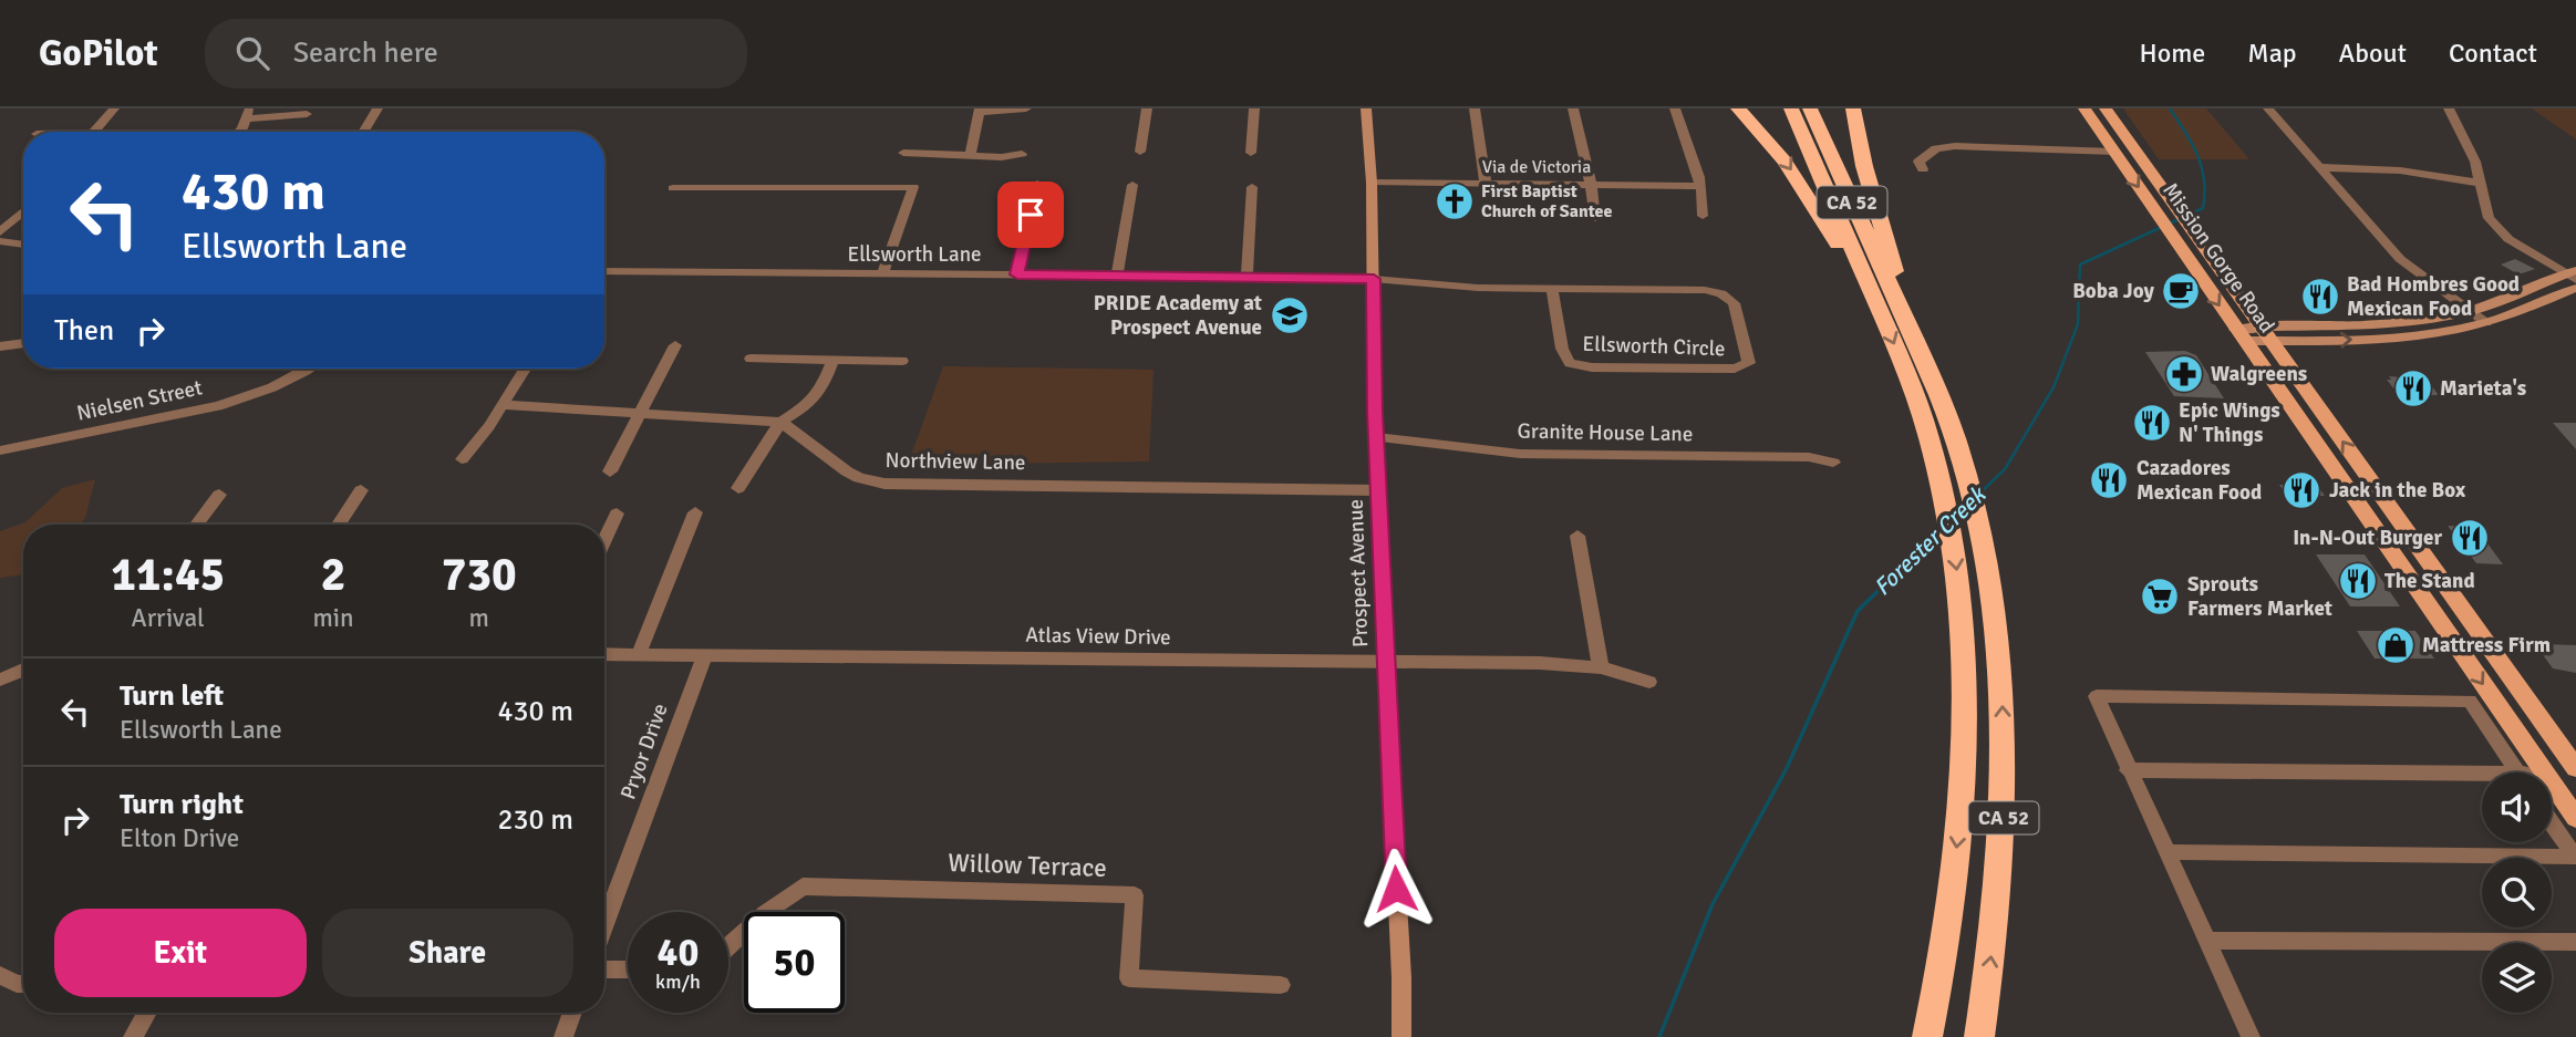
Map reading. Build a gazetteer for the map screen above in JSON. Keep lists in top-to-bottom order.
{
  "streets": {
    "highway": ["CA 52"],
    "main road": ["Mission Gorge Road", "Prospect Avenue"],
    "street": [
      "Via de Victoria",
      "Ellsworth Lane",
      "Ellsworth Circle",
      "Nielsen Street",
      "Granite House Lane",
      "Northview Lane",
      "Atlas View Drive",
      "Pryor Drive",
      "Willow Terrace"
    ]
  },
  "crossings": [
    ["Via de Victoria", "Prospect Avenue"],
    ["Ellsworth Lane", "Ellsworth Circle"],
    ["Ellsworth Lane", "Prospect Avenue"],
    ["Ellsworth Circle", "Prospect Avenue"],
    ["Granite House Lane", "Prospect Avenue"],
    ["Northview Lane", "Prospect Avenue"],
    ["Prospect Avenue", "Atlas View Drive"],
    ["Atlas View Drive", "Pryor Drive"]
  ],
  "water": ["Forester Creek"],
  "places": {
    "church": ["First Baptist Church of Santee"],
    "cafe": ["Boba Joy"],
    "restaurant": [
      "Bad Hombres Good Mexican Food",
      "Marieta's",
      "Epic Wings N' Things",
      "Cazadores Mexican Food",
      "Jack in the Box",
      "In-N-Out Burger",
      "The Stand"
    ],
    "school or university": ["PRIDE Academy at Prospect Avenue"],
    "pharmacy": ["Walgreens"],
    "supermarket": ["Sprouts Farmers Market"],
    "shop": ["Mattress Firm"]
  },
  "page": {
    "header": "GoPilot",
    "search": "Search here",
    "nav": [
      "Home",
      "Map",
      "About",
      "Contact"
    ],
    "turn": ["430 m", "Ellsworth Lane"],
    "then": "Then",
    "eta": [
      "11:45",
      "Arrival",
      "2",
      "min",
      "730",
      "m"
    ],
    "list": [
      {
        "name": "Turn left",
        "note": "Ellsworth Lane",
        "value": "430 m"
      },
      {
        "name": "Turn right",
        "note": "Elton Drive",
        "value": "230 m"
      }
    ],
    "buttons": ["Exit", "Share"],
    "speed": "40 km/h",
    "limit": "50"
  }
}
